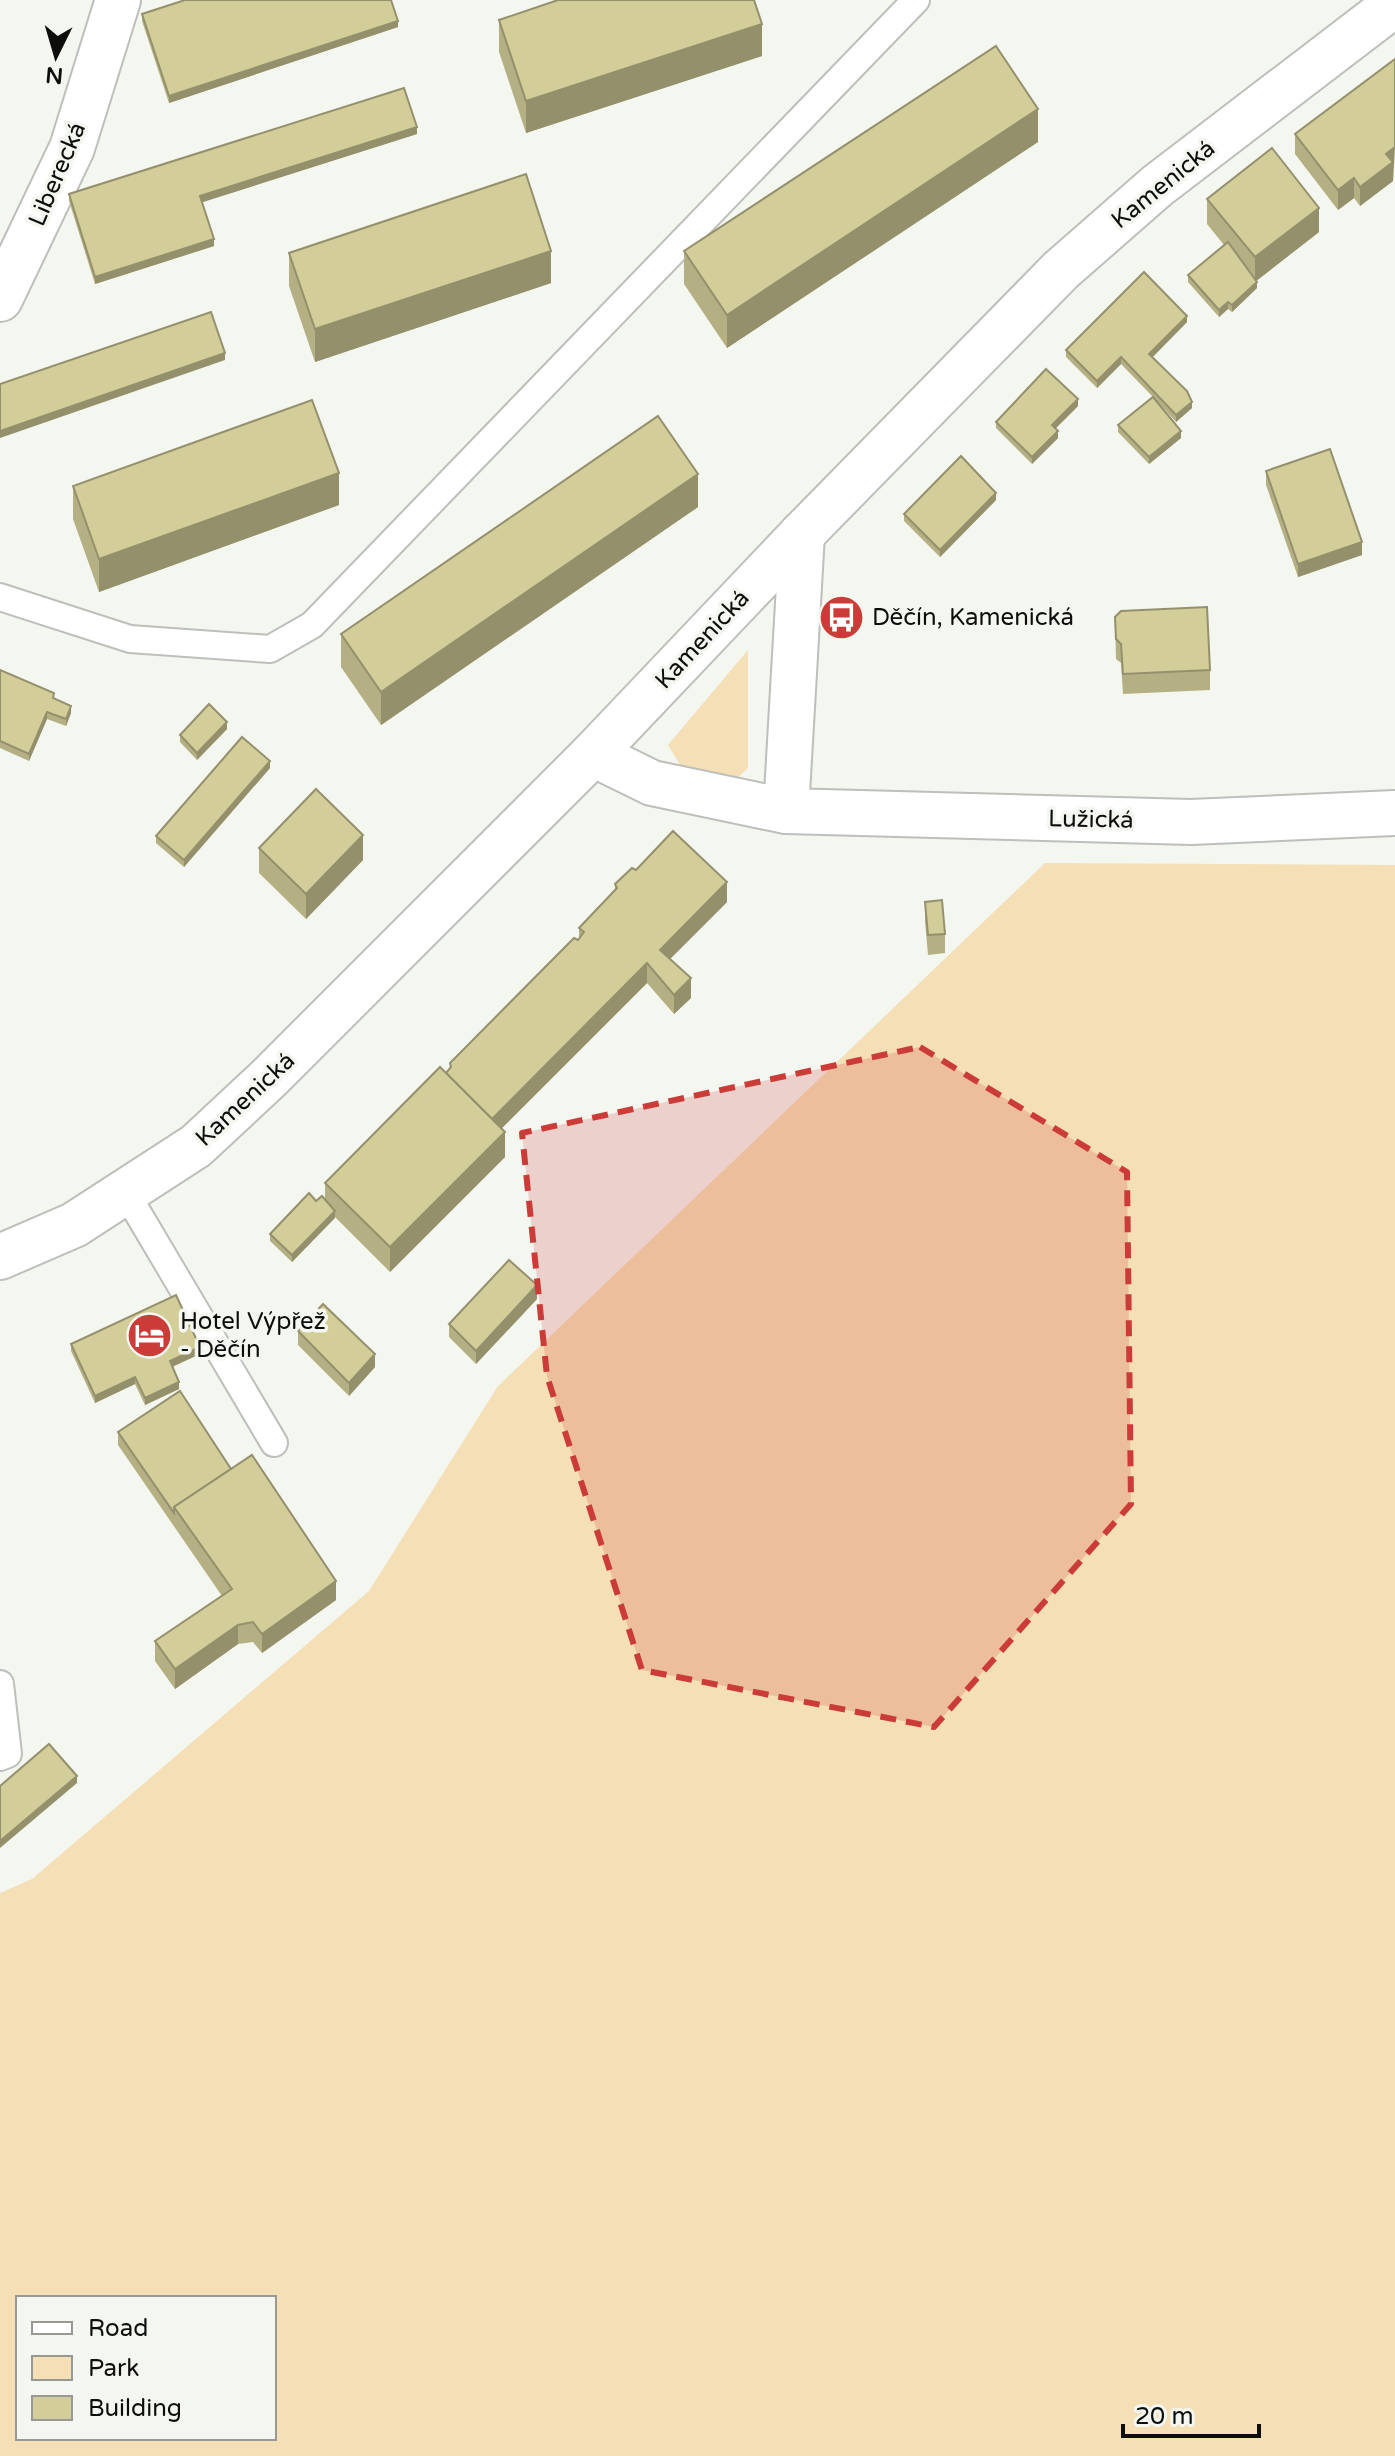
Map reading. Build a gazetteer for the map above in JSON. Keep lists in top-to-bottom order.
{
  "streets": {
    "main road": ["Liberecká", "Kamenická", "Lužická"]
  },
  "crossings": [
    ["Kamenická", "Lužická"]
  ],
  "places": {
    "bus stop": ["Děčín, Kamenická"],
    "hotel": ["Hotel Výpřež - Děčín"]
  },
  "legend": ["Road", "Park", "Building"],
  "scale_bar": "20 m",
  "north": "bottom"
}
